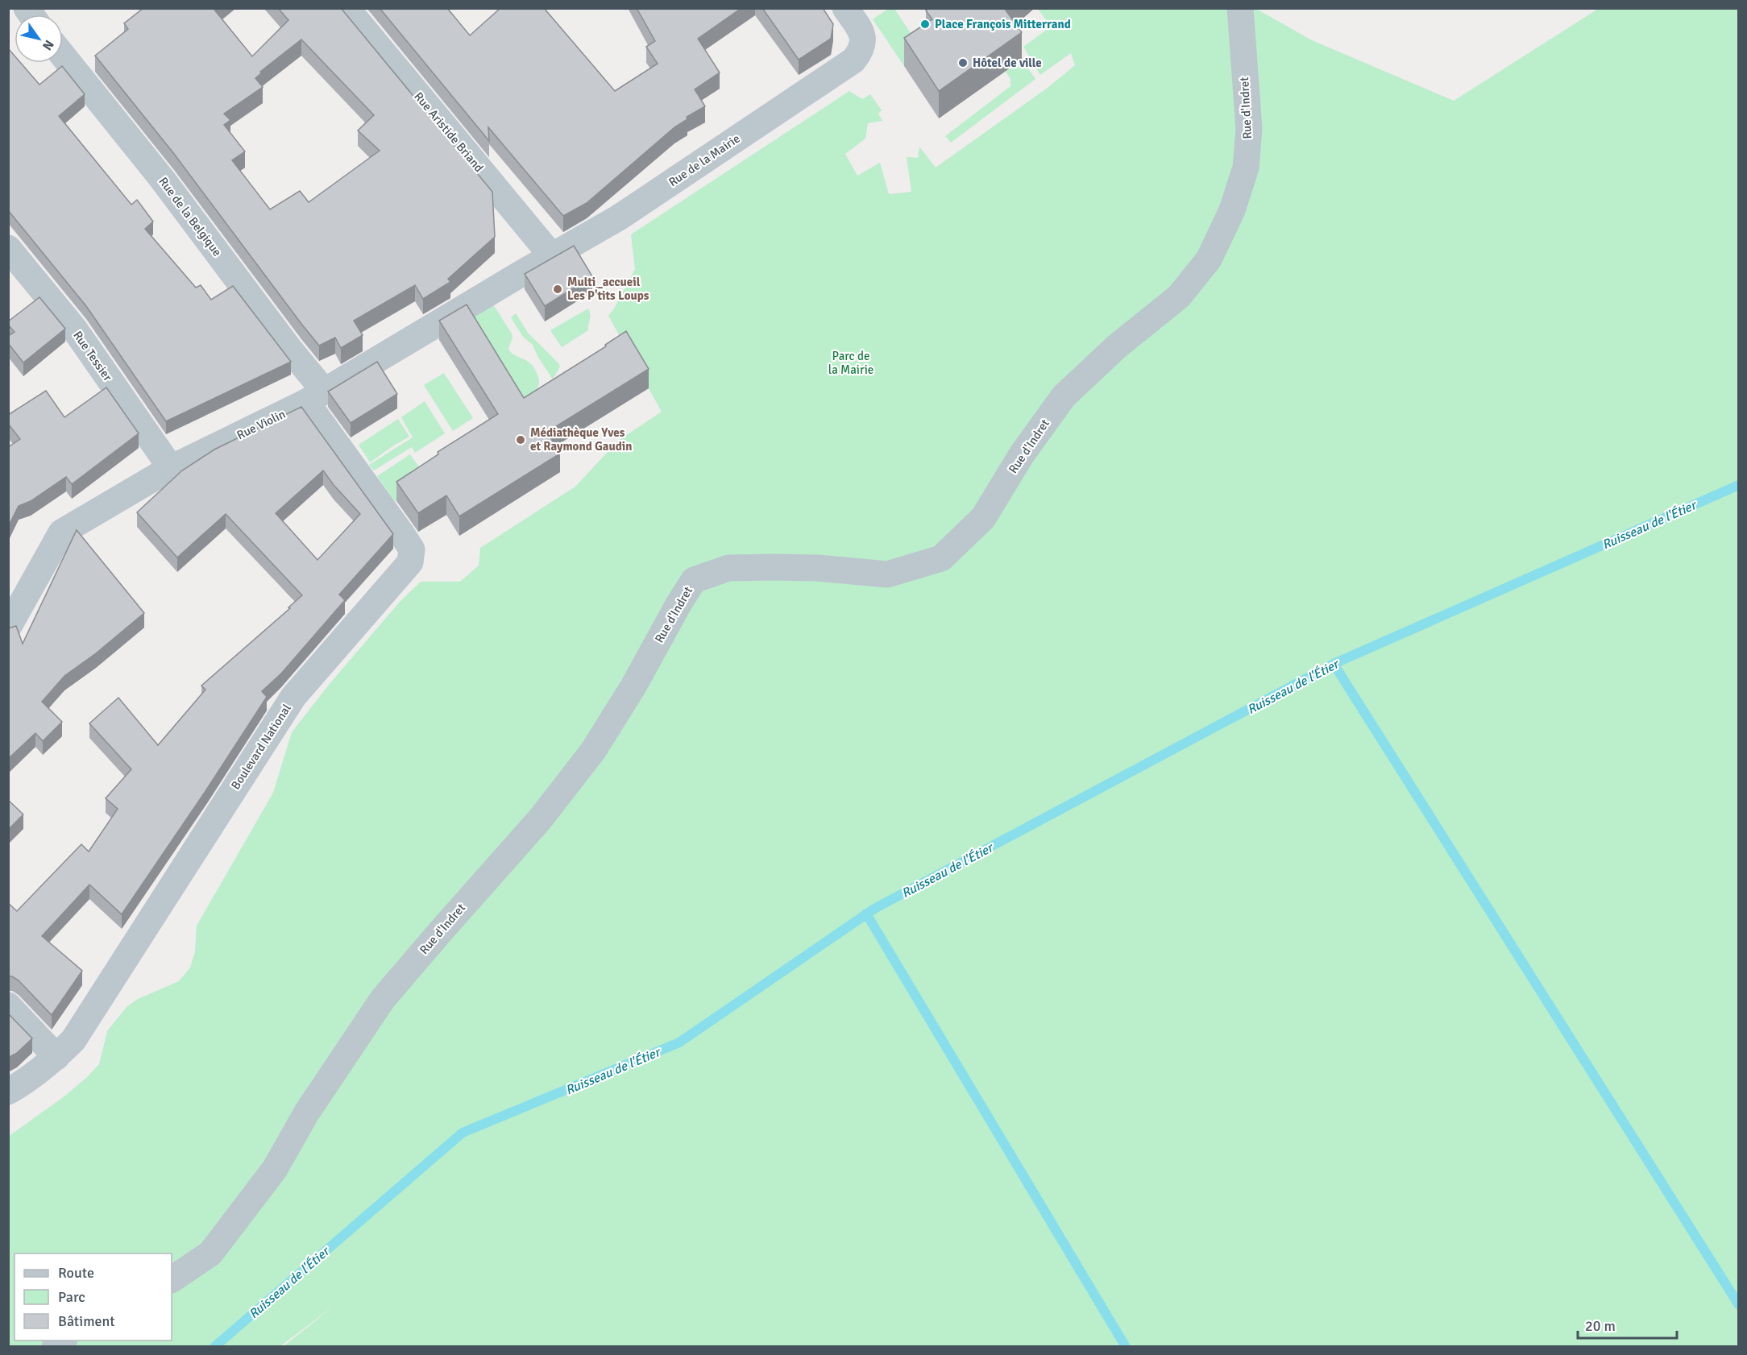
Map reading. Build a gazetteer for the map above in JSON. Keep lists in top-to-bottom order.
{
  "streets": {
    "street": [
      "Rue d'Indret",
      "Rue Aristide Briand",
      "Rue de la Mairie",
      "Rue de la Belgique",
      "Rue Tessier",
      "Rue Violin",
      "Boulevard National"
    ]
  },
  "crossings": [
    ["Rue Aristide Briand", "Rue de la Mairie"],
    ["Rue Aristide Briand", "Rue Violin"],
    ["Rue de la Mairie", "Rue Violin"],
    ["Rue de la Belgique", "Rue Violin"],
    ["Rue de la Belgique", "Boulevard National"],
    ["Rue Tessier", "Rue Violin"],
    ["Rue Violin", "Boulevard National"]
  ],
  "water": ["Ruisseau de l'Étier"],
  "parks": ["Parc de la Mairie"],
  "places": [
    "Place François Mitterrand",
    "Hôtel de ville",
    "Multi_accueil Les P'tits Loups",
    "Médiathèque Yves et Raymond Gaudin"
  ],
  "legend": ["Route", "Parc", "Bâtiment"],
  "scale_bar": "20 m",
  "north": "bottom right"
}
